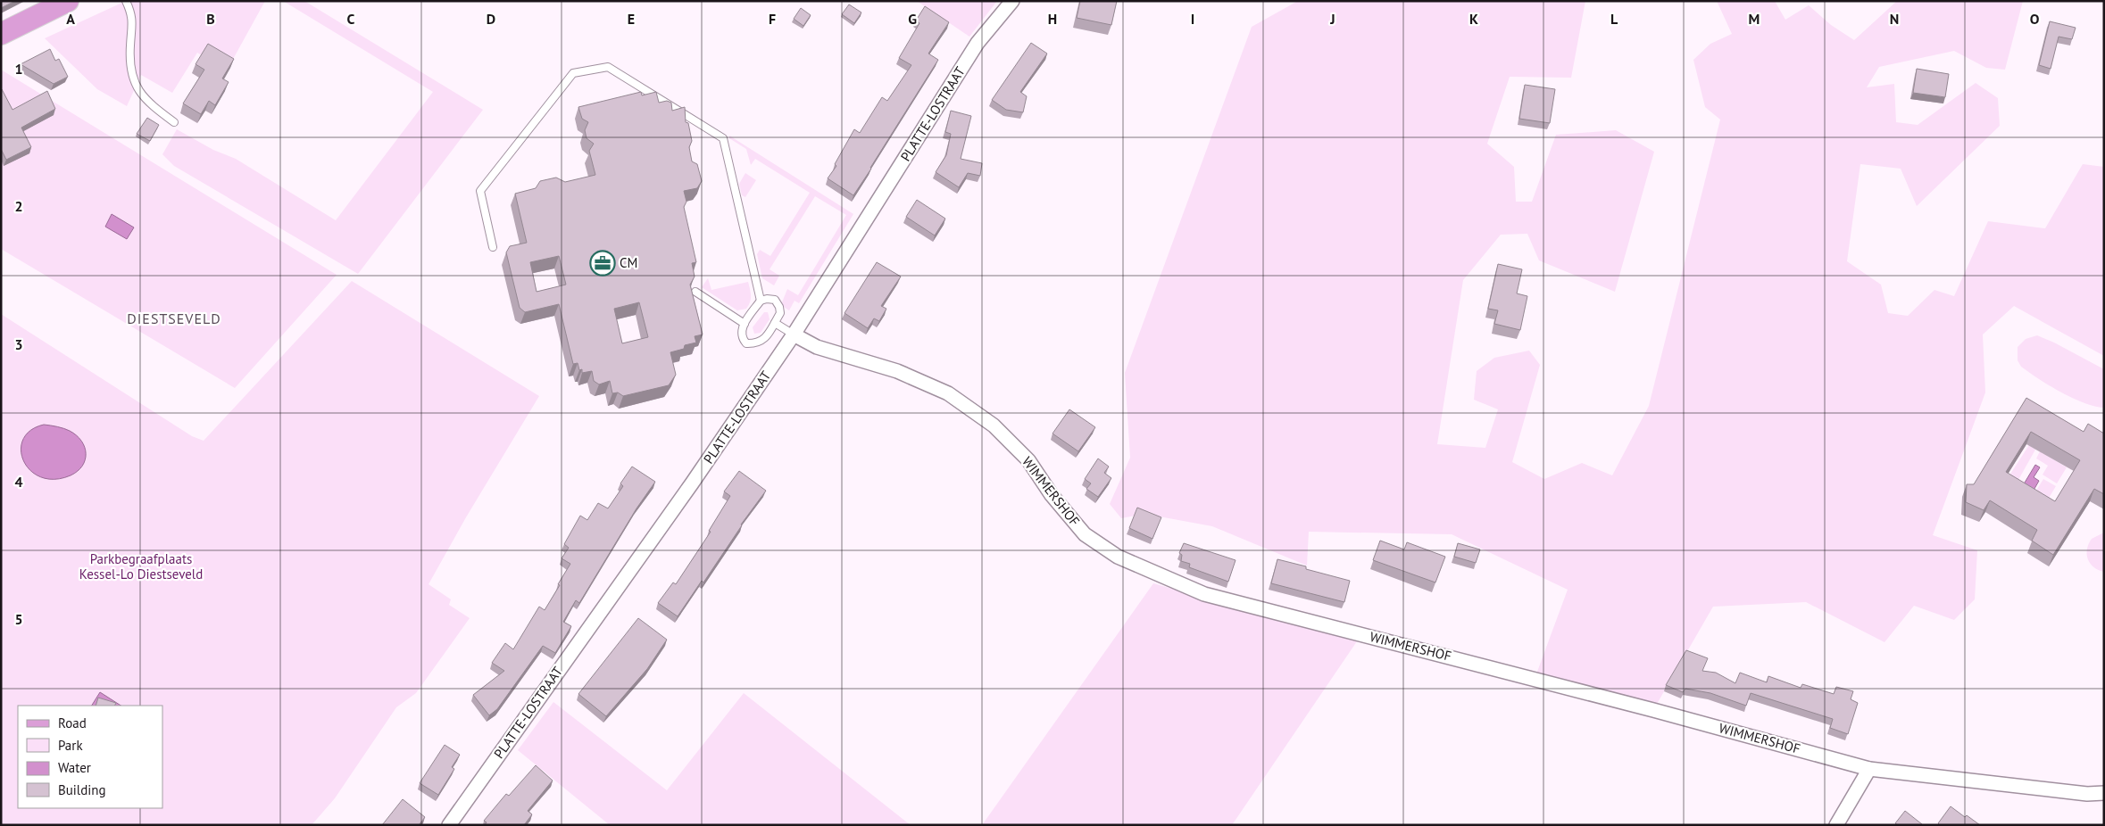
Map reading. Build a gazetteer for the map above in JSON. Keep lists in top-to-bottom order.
{
  "streets": {
    "street": ["PLATTE-LOSTRAAT", "WIMMERSHOF"]
  },
  "crossings": [
    ["PLATTE-LOSTRAAT", "WIMMERSHOF"]
  ],
  "districts": ["DIESTSEVELD"],
  "parks": ["Parkbegraafplaats Kessel-Lo Diestseveld"],
  "places": {
    "office": ["CM"]
  },
  "legend": [
    "Road",
    "Park",
    "Water",
    "Building"
  ],
  "grid": {
    "columns": [
      "A",
      "B",
      "C",
      "D",
      "E",
      "F",
      "G",
      "H",
      "I",
      "J",
      "K",
      "L",
      "M",
      "N",
      "O"
    ],
    "rows": [
      "1",
      "2",
      "3",
      "4",
      "5"
    ]
  }
}
